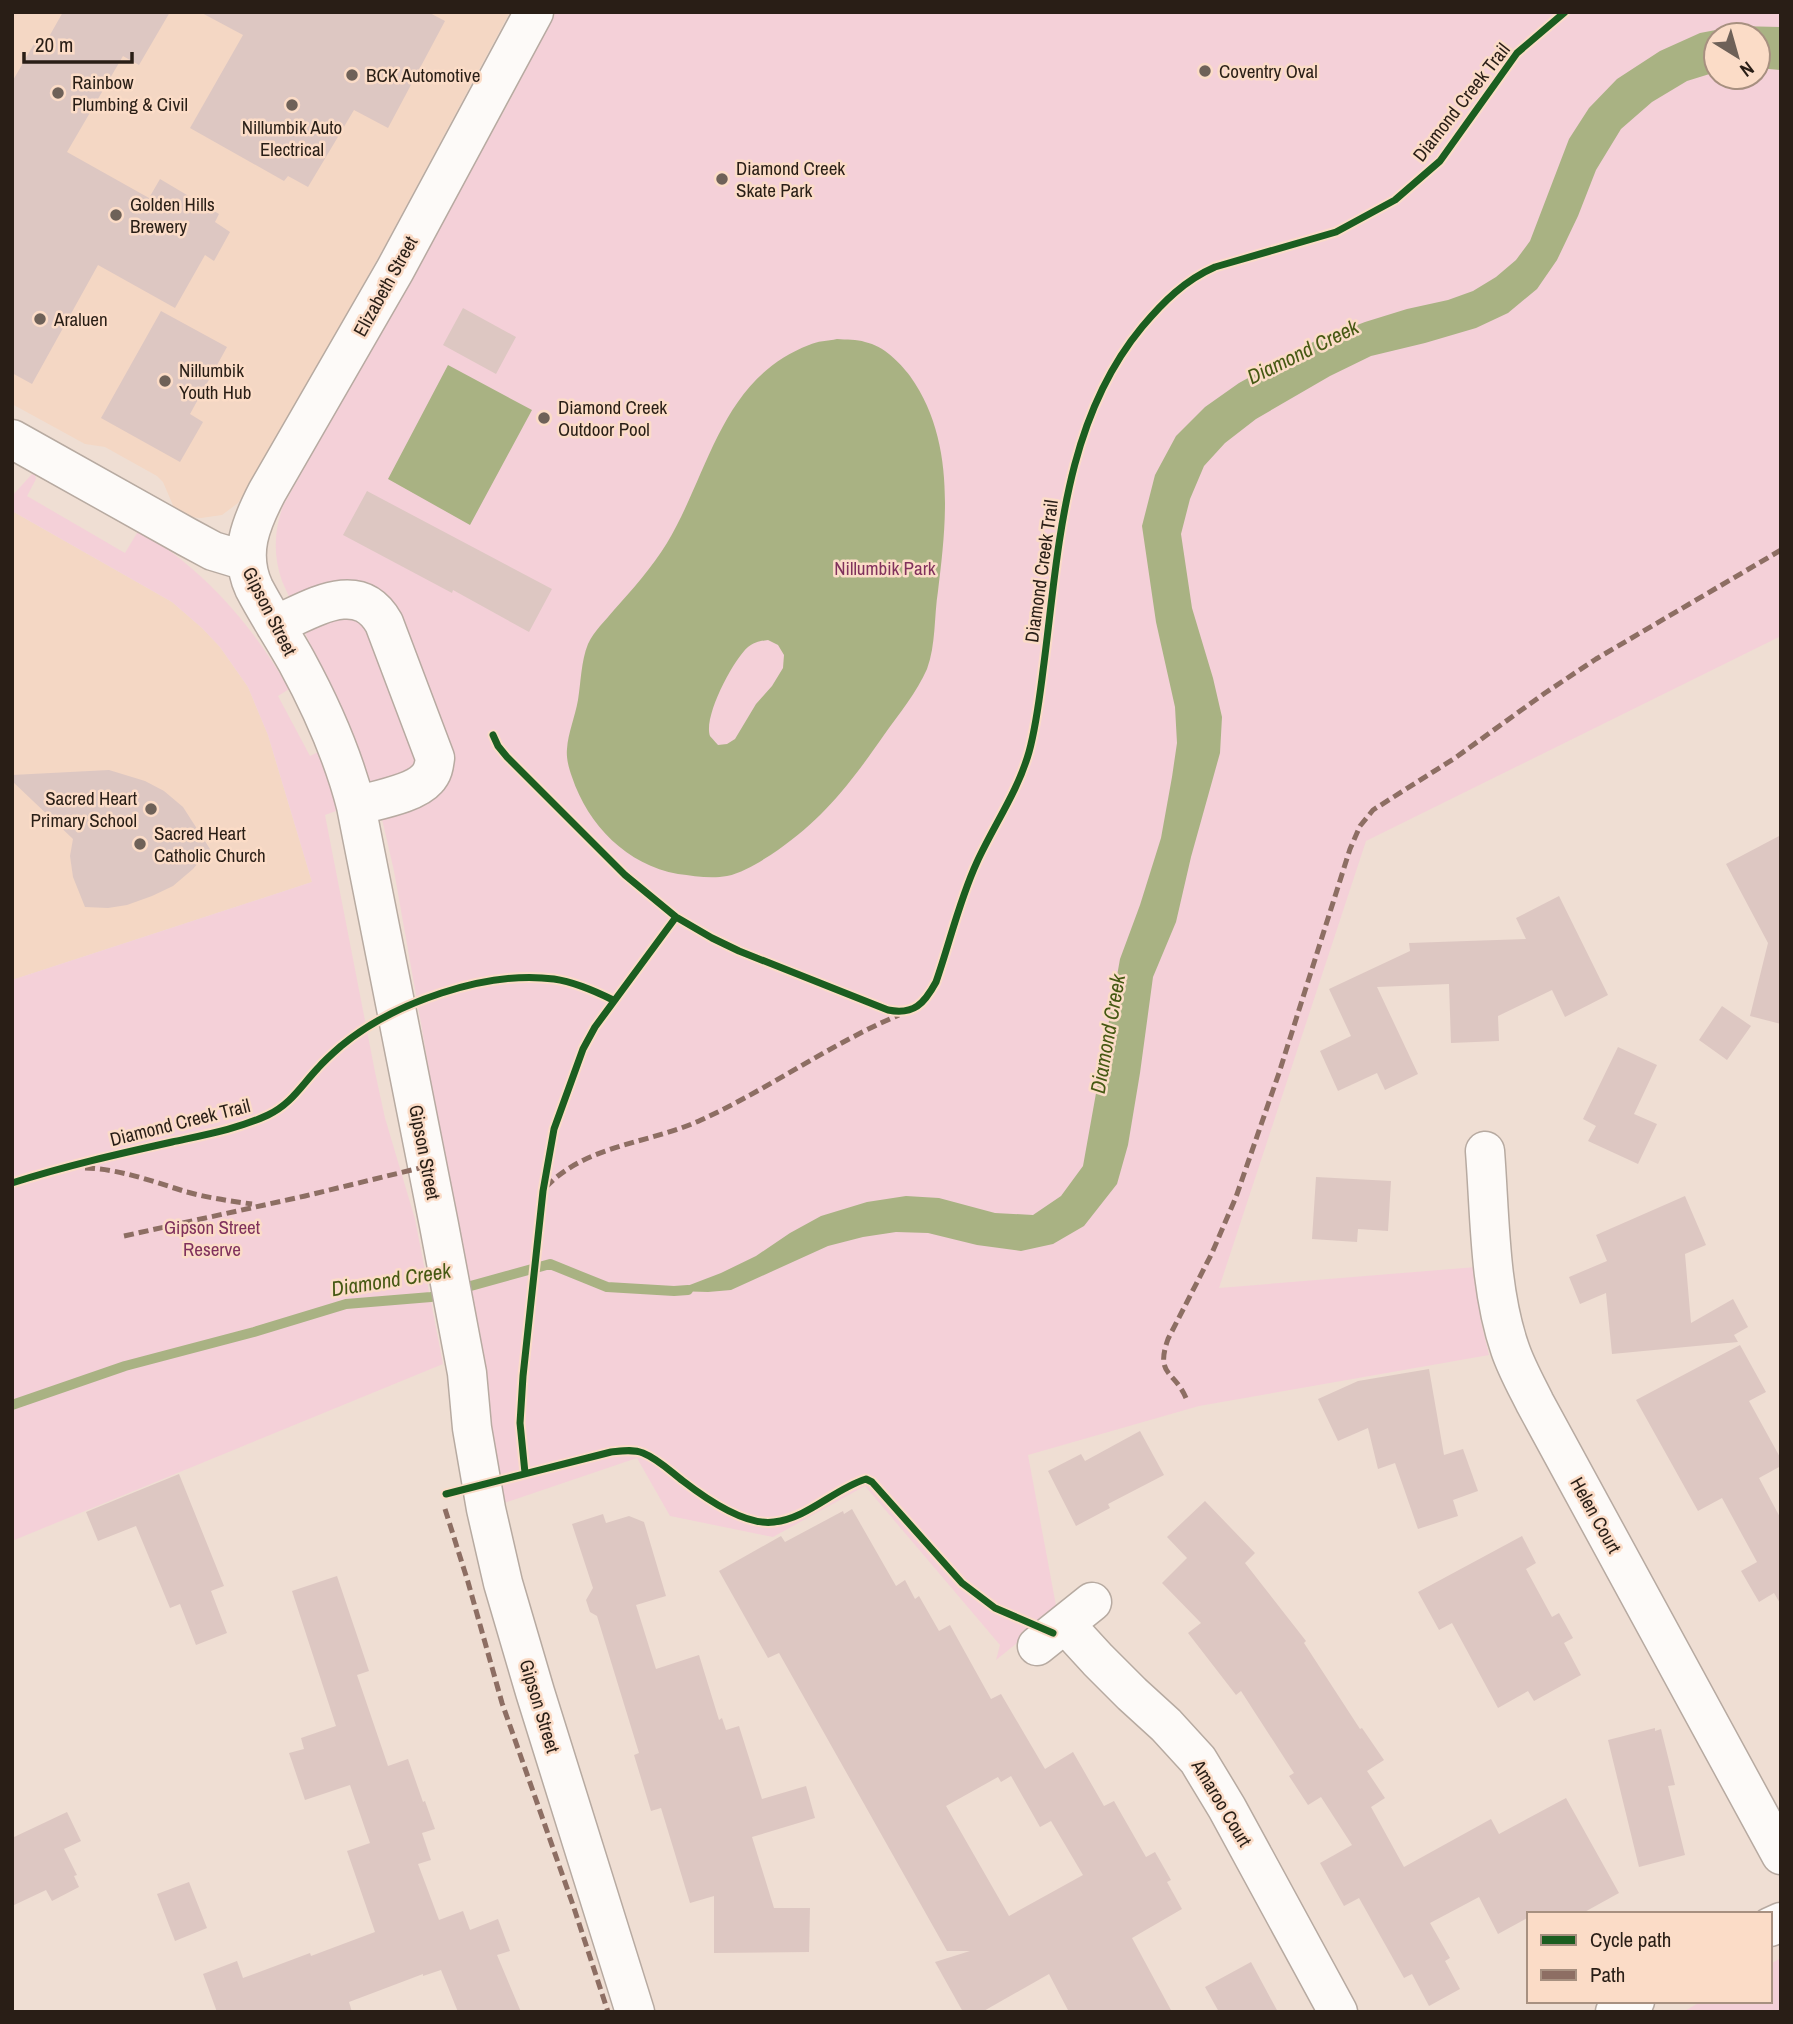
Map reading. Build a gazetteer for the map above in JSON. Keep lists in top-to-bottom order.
{
  "streets": {
    "street": [
      "Elizabeth Street",
      "Gipson Street",
      "Helen Court",
      "Amaroo Court"
    ],
    "cycle path": ["Diamond Creek Trail"]
  },
  "crossings": [
    ["Elizabeth Street", "Gipson Street"]
  ],
  "water": ["Diamond Creek"],
  "parks": ["Nillumbik Park", "Gipson Street Reserve"],
  "places": [
    "Coventry Oval",
    "BCK Automotive",
    "Rainbow Plumbing & Civil",
    "Nillumbik Auto Electrical",
    "Diamond Creek Skate Park",
    "Golden Hills Brewery",
    "Araluen",
    "Nillumbik Youth Hub",
    "Diamond Creek Outdoor Pool",
    "Sacred Heart Primary School",
    "Sacred Heart Catholic Church"
  ],
  "legend": ["Cycle path", "Path"],
  "scale_bar": "20 m",
  "north": "bottom right"
}
